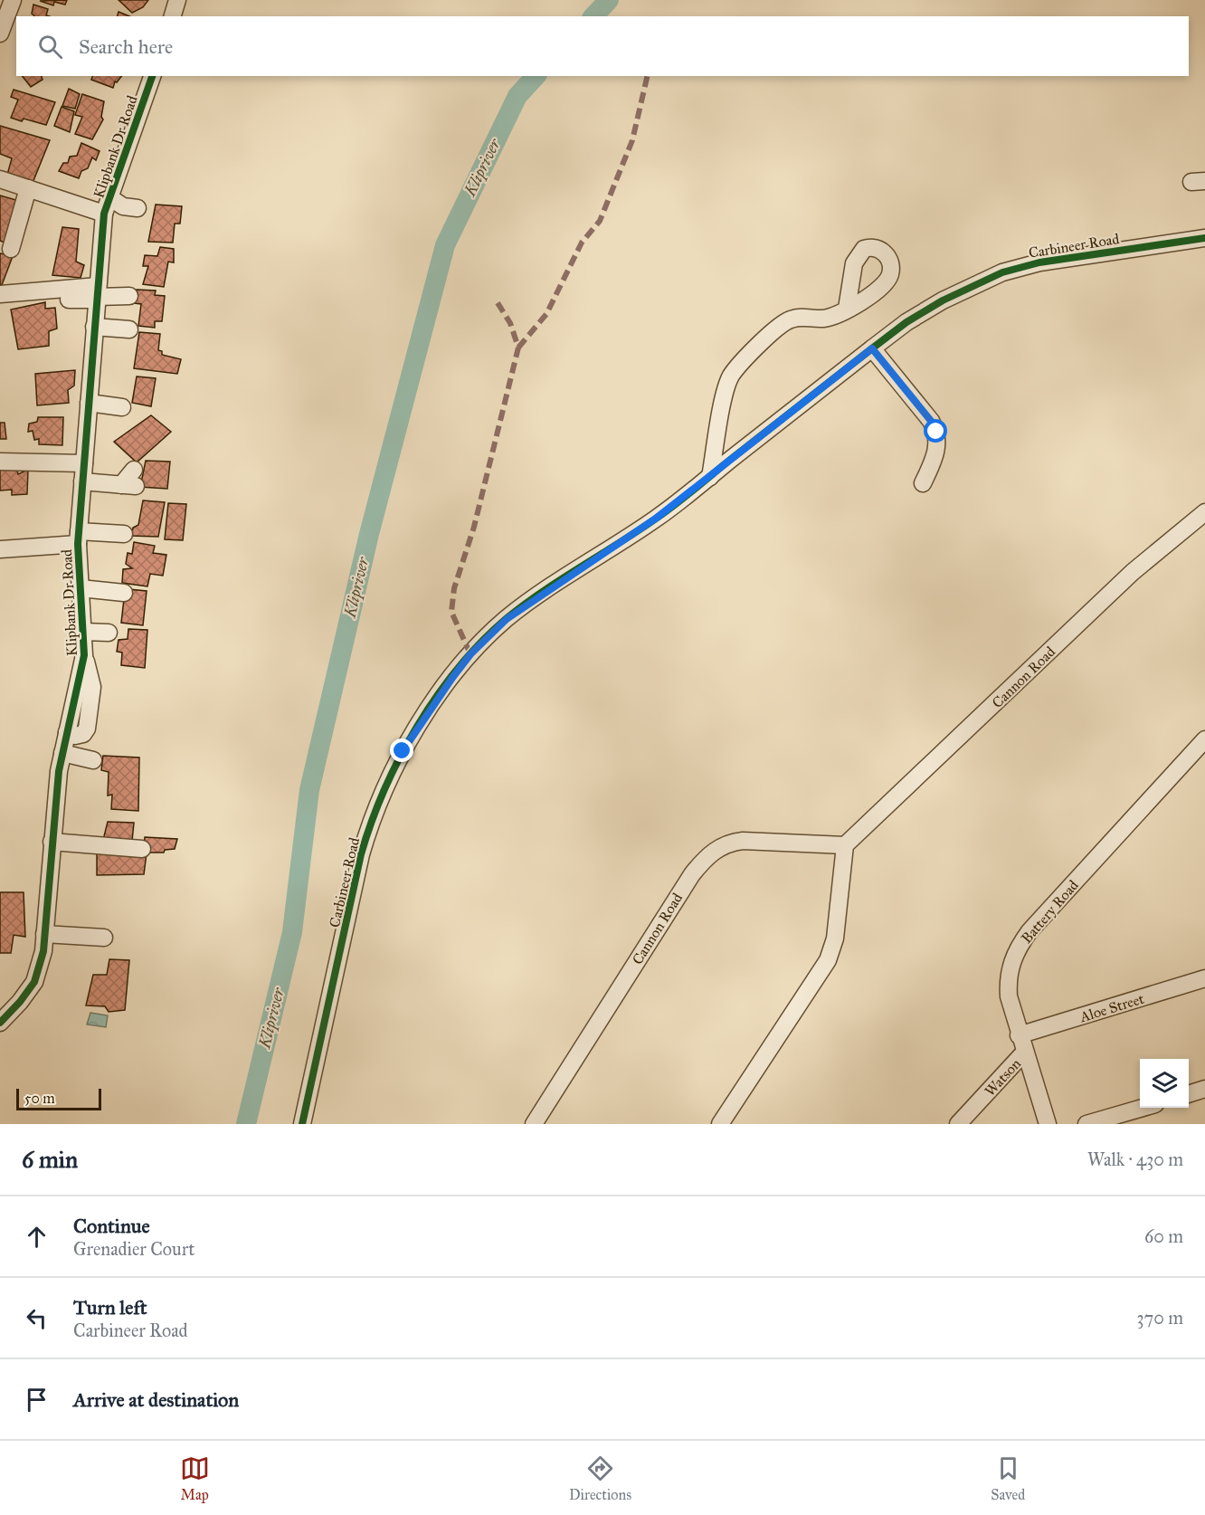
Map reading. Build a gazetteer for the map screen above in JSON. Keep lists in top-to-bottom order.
{
  "streets": {
    "street": [
      "Klipbank Dr Road",
      "Carbineer Road",
      "Cannon Road",
      "Battery Road",
      "Aloe Street",
      "Watson"
    ]
  },
  "crossings": [
    ["Battery Road", "Aloe Street"],
    ["Battery Road", "Watson"]
  ],
  "water": ["Klipriver"],
  "scale_bar": "50 m",
  "page": {
    "search": "Search here",
    "scale": "50 m",
    "heading": ["6 min", "Walk · 430 m"],
    "list": [
      ["Continue", "Grenadier Court", "60 m"],
      ["Turn left", "Carbineer Road", "370 m"],
      "Arrive at destination"
    ],
    "nav": ["Map", "Directions", "Saved"]
  }
}
